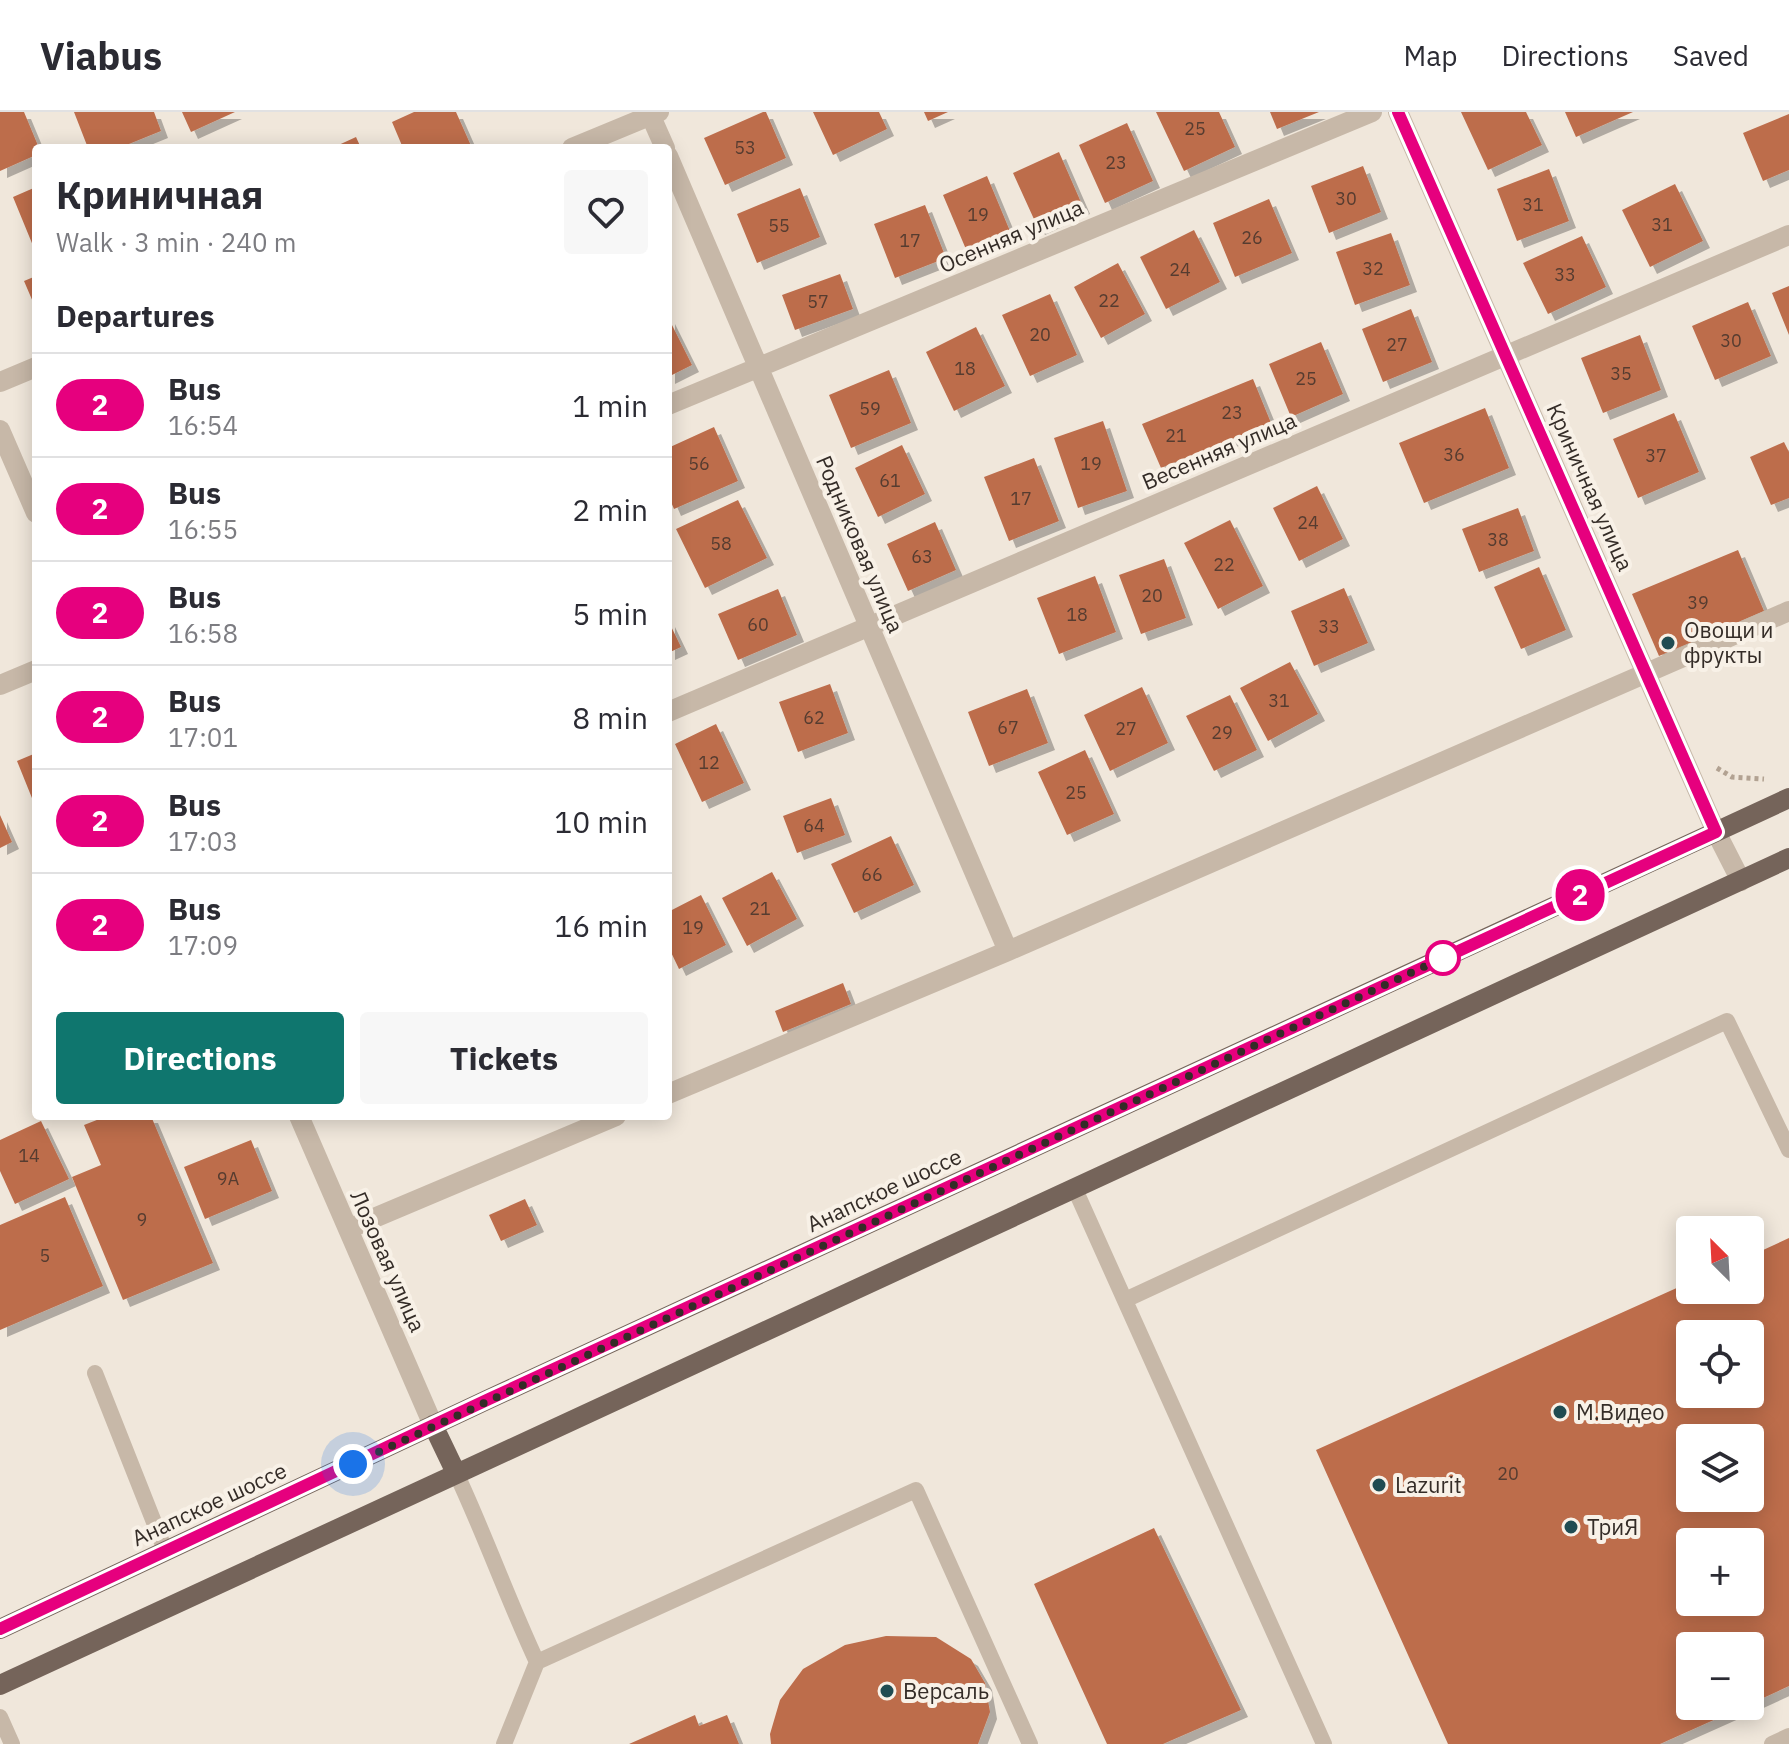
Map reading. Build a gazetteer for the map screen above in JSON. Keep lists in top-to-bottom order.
{
  "streets": {
    "main road": ["Анапское шоссе"],
    "street": [
      "Осенняя улица",
      "Весенняя улица",
      "Криничная улица",
      "Родниковая улица",
      "Лозовая улица"
    ]
  },
  "crossings": [
    ["Осенняя улица", "Родниковая улица"],
    ["Весенняя улица", "Криничная улица"],
    ["Весенняя улица", "Родниковая улица"],
    ["Криничная улица", "Анапское шоссе"],
    ["Анапское шоссе", "Лозовая улица"]
  ],
  "places": [
    "Овощи и фрукты",
    "М.Видео",
    "Lazurit",
    "ТриЯ",
    "Версаль"
  ],
  "lines": ["bus line 2"],
  "house_numbers": [
    "25",
    "53",
    "23",
    "30",
    "31",
    "19",
    "31",
    "55",
    "26",
    "17",
    "32",
    "24",
    "33",
    "22",
    "57",
    "20",
    "30",
    "27",
    "18",
    "35",
    "25",
    "59",
    "23",
    "21",
    "36",
    "37",
    "56",
    "19",
    "61",
    "17",
    "24",
    "38",
    "58",
    "63",
    "22",
    "20",
    "39",
    "18",
    "60",
    "33",
    "31",
    "62",
    "67",
    "27",
    "29",
    "12",
    "25",
    "64",
    "66",
    "21",
    "19",
    "14",
    "9А",
    "9",
    "5",
    "20"
  ],
  "north": "top left",
  "page": {
    "header": "Viabus",
    "nav": ["Map", "Directions", "Saved"],
    "on_map": "2",
    "heading": [
      ["Криничная", "Walk · 3 min · 240 m"],
      "Departures"
    ],
    "list": [
      {
        "mark": "2",
        "name": "Bus",
        "note": "16:54",
        "value": "1 min"
      },
      {
        "mark": "2",
        "name": "Bus",
        "note": "16:55",
        "value": "2 min"
      },
      {
        "mark": "2",
        "name": "Bus",
        "note": "16:58",
        "value": "5 min"
      },
      {
        "mark": "2",
        "name": "Bus",
        "note": "17:01",
        "value": "8 min"
      },
      {
        "mark": "2",
        "name": "Bus",
        "note": "17:03",
        "value": "10 min"
      },
      {
        "mark": "2",
        "name": "Bus",
        "note": "17:09",
        "value": "16 min"
      }
    ],
    "buttons": ["Directions", "Tickets"],
    "map_buttons": ["+", "−"]
  }
}
